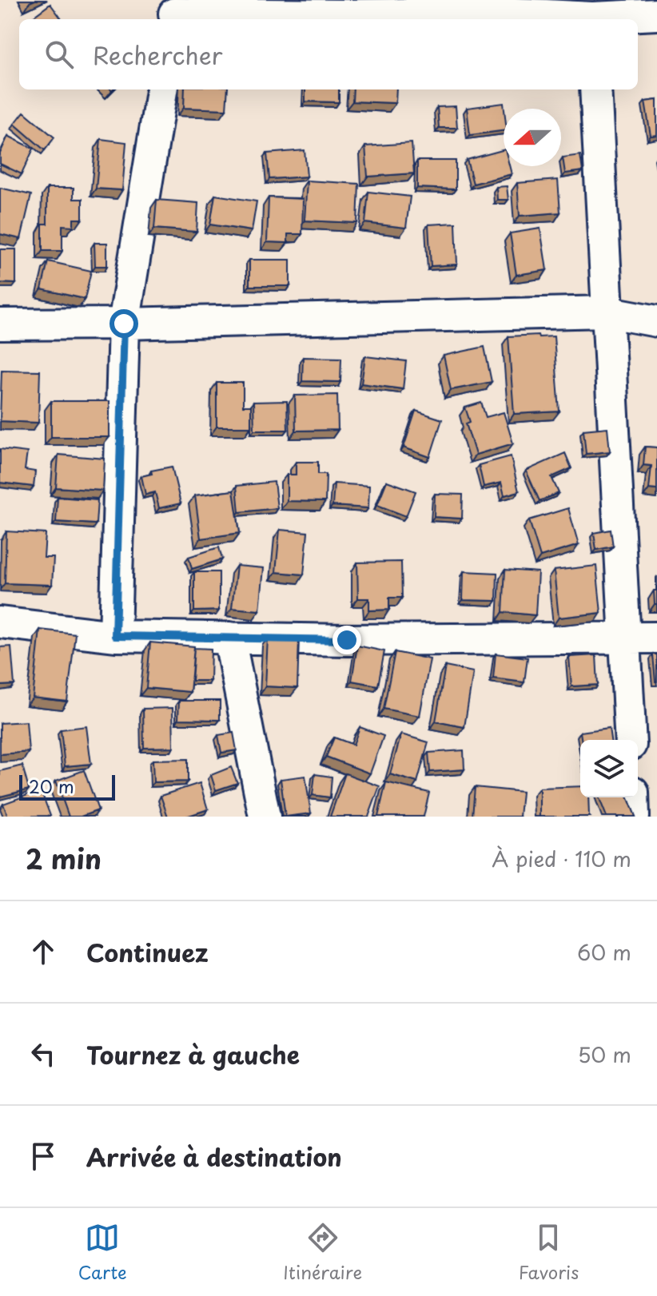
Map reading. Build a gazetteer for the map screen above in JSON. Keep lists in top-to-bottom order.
{
  "scale_bar": "20 m",
  "north": "left",
  "page": {
    "search": "Rechercher",
    "scale": "20 m",
    "heading": ["2 min", "À pied · 110 m"],
    "list": [
      ["Continuez", "60 m"],
      ["Tournez à gauche", "50 m"],
      "Arrivée à destination"
    ],
    "nav": ["Carte", "Itinéraire", "Favoris"]
  }
}
